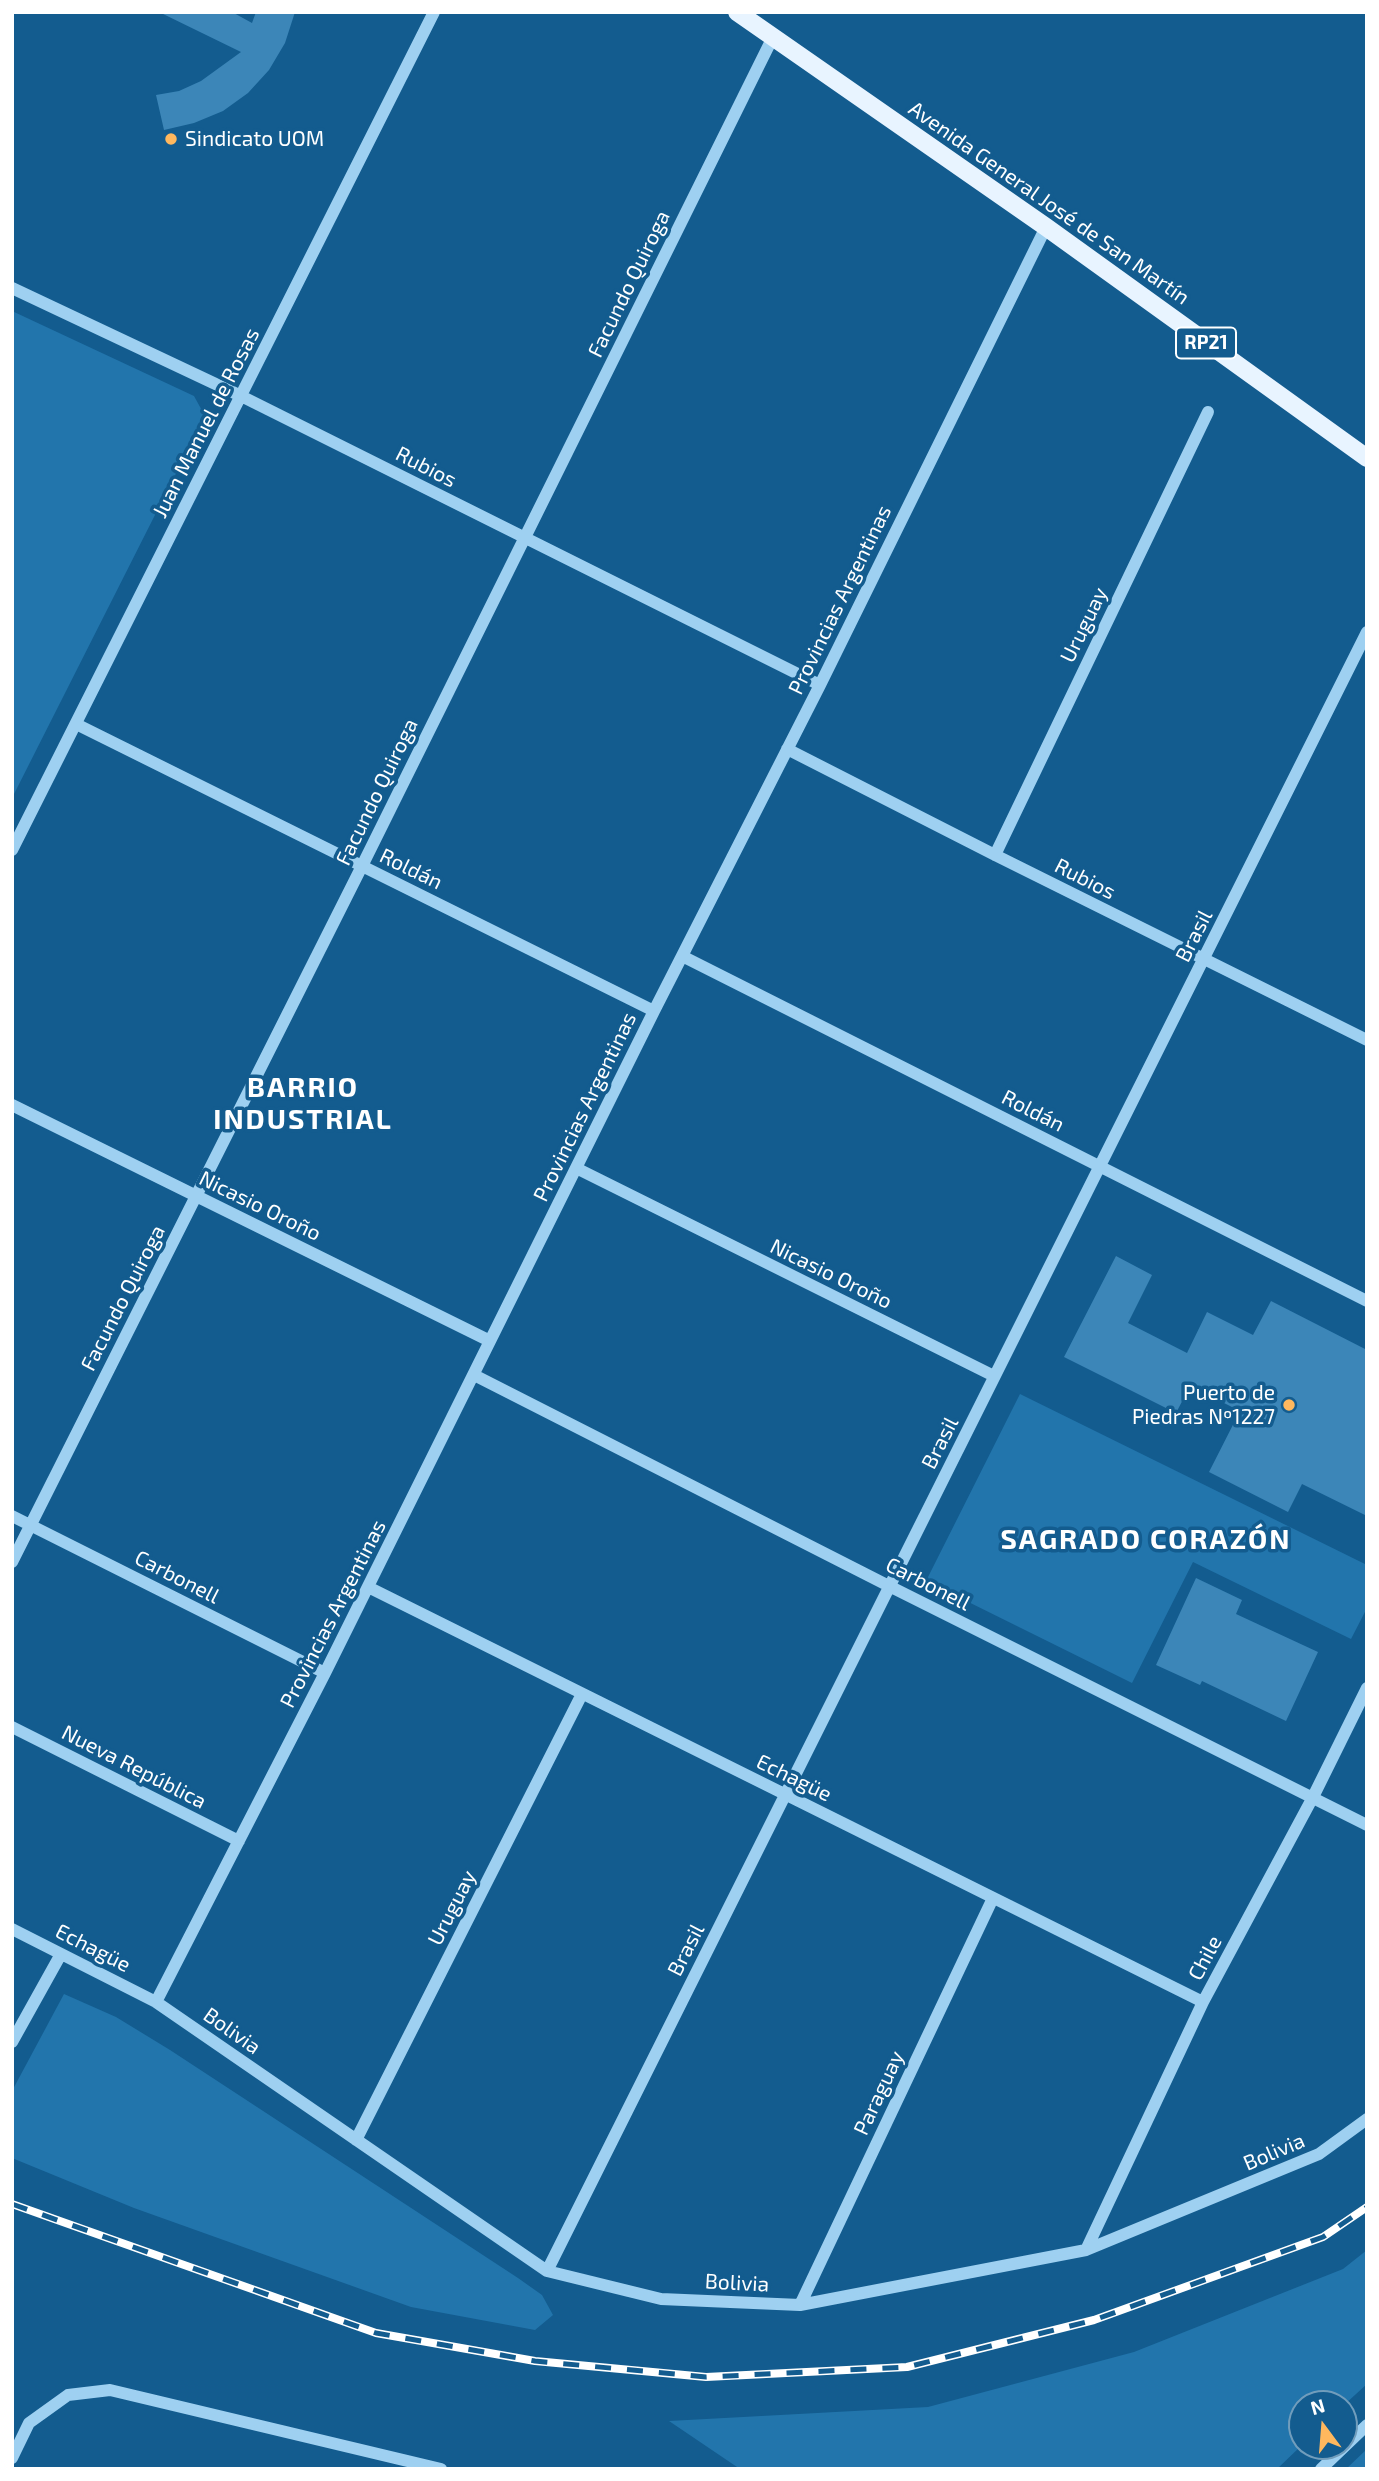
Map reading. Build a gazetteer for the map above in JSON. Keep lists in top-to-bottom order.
{
  "streets": {
    "main road": ["Avenida General José de San Martín", "RP21"],
    "street": [
      "Facundo Quiroga",
      "Juan Manuel de Rosas",
      "Rubios",
      "Provincias Argentinas",
      "Uruguay",
      "Roldán",
      "Brasil",
      "Nicasio Oroño",
      "Carbonell",
      "Nueva República",
      "Echagüe",
      "Chile",
      "Bolivia",
      "Paraguay"
    ]
  },
  "crossings": [
    ["Avenida General José de San Martín", "Facundo Quiroga"],
    ["Avenida General José de San Martín", "Provincias Argentinas"],
    ["Facundo Quiroga", "Rubios"],
    ["Facundo Quiroga", "Roldán"],
    ["Facundo Quiroga", "Nicasio Oroño"],
    ["Facundo Quiroga", "Carbonell"],
    ["Juan Manuel de Rosas", "Rubios"],
    ["Juan Manuel de Rosas", "Roldán"],
    ["Rubios", "Provincias Argentinas"],
    ["Rubios", "Uruguay"],
    ["Rubios", "Brasil"],
    ["Provincias Argentinas", "Roldán"],
    ["Provincias Argentinas", "Nicasio Oroño"],
    ["Provincias Argentinas", "Carbonell"],
    ["Provincias Argentinas", "Nueva República"],
    ["Provincias Argentinas", "Echagüe"],
    ["Provincias Argentinas", "Bolivia"],
    ["Uruguay", "Echagüe"],
    ["Uruguay", "Bolivia"],
    ["Roldán", "Brasil"],
    ["Brasil", "Nicasio Oroño"],
    ["Brasil", "Carbonell"],
    ["Brasil", "Echagüe"],
    ["Brasil", "Bolivia"],
    ["Carbonell", "Chile"],
    ["Echagüe", "Chile"],
    ["Echagüe", "Bolivia"],
    ["Echagüe", "Paraguay"],
    ["Chile", "Bolivia"],
    ["Bolivia", "Paraguay"]
  ],
  "districts": ["BARRIO INDUSTRIAL", "SAGRADO CORAZÓN"],
  "places": ["Sindicato UOM", "Puerto de Piedras Nº1227"],
  "north": "top"
}
